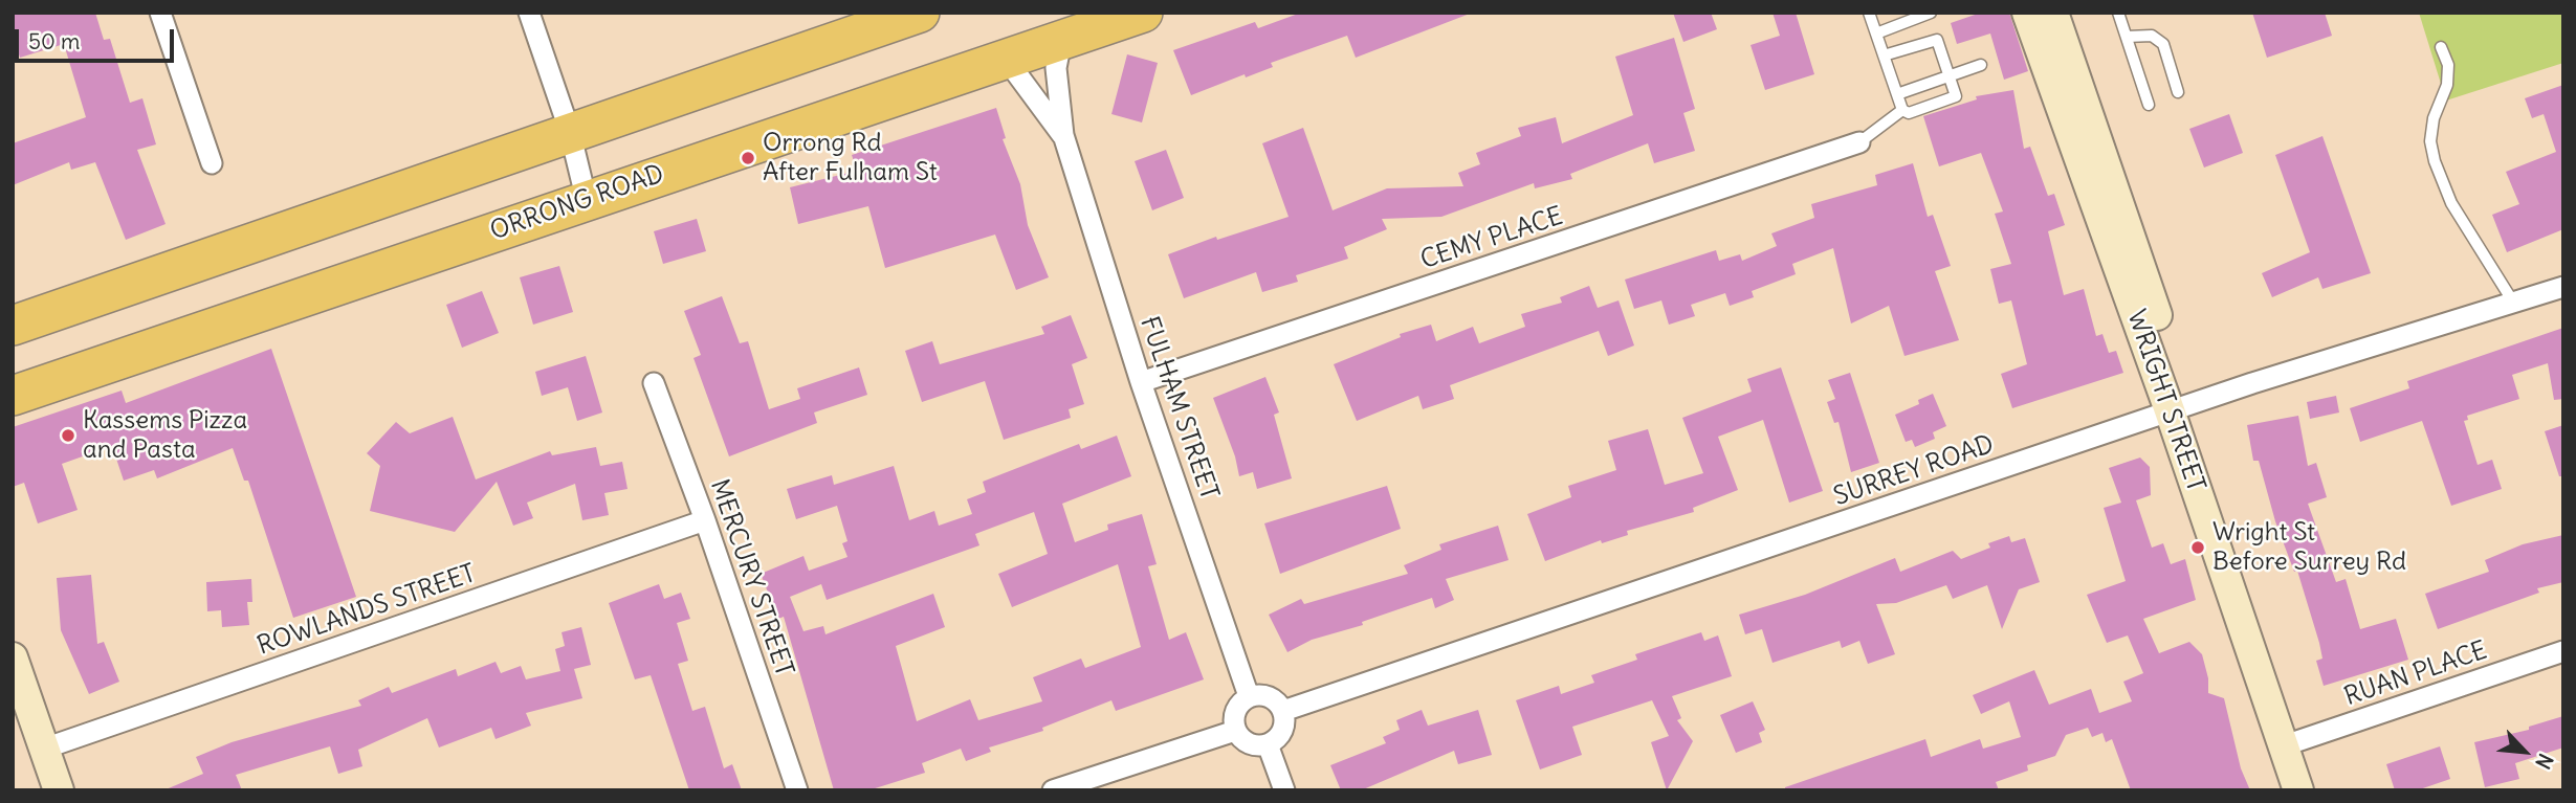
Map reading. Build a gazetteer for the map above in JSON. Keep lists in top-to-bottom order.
{
  "streets": {
    "highway": ["ORRONG ROAD"],
    "street": [
      "CEMY PLACE",
      "WRIGHT STREET",
      "FULHAM STREET",
      "SURREY ROAD",
      "MERCURY STREET",
      "ROWLANDS STREET",
      "RUAN PLACE"
    ]
  },
  "crossings": [
    ["ORRONG ROAD", "FULHAM STREET"],
    ["CEMY PLACE", "FULHAM STREET"],
    ["WRIGHT STREET", "SURREY ROAD"],
    ["WRIGHT STREET", "RUAN PLACE"],
    ["FULHAM STREET", "SURREY ROAD"],
    ["MERCURY STREET", "ROWLANDS STREET"]
  ],
  "places": ["Orrong Rd After Fulham St", "Kassems Pizza and Pasta", "Wright St Before Surrey Rd"],
  "scale_bar": "50 m",
  "north": "bottom right"
}
